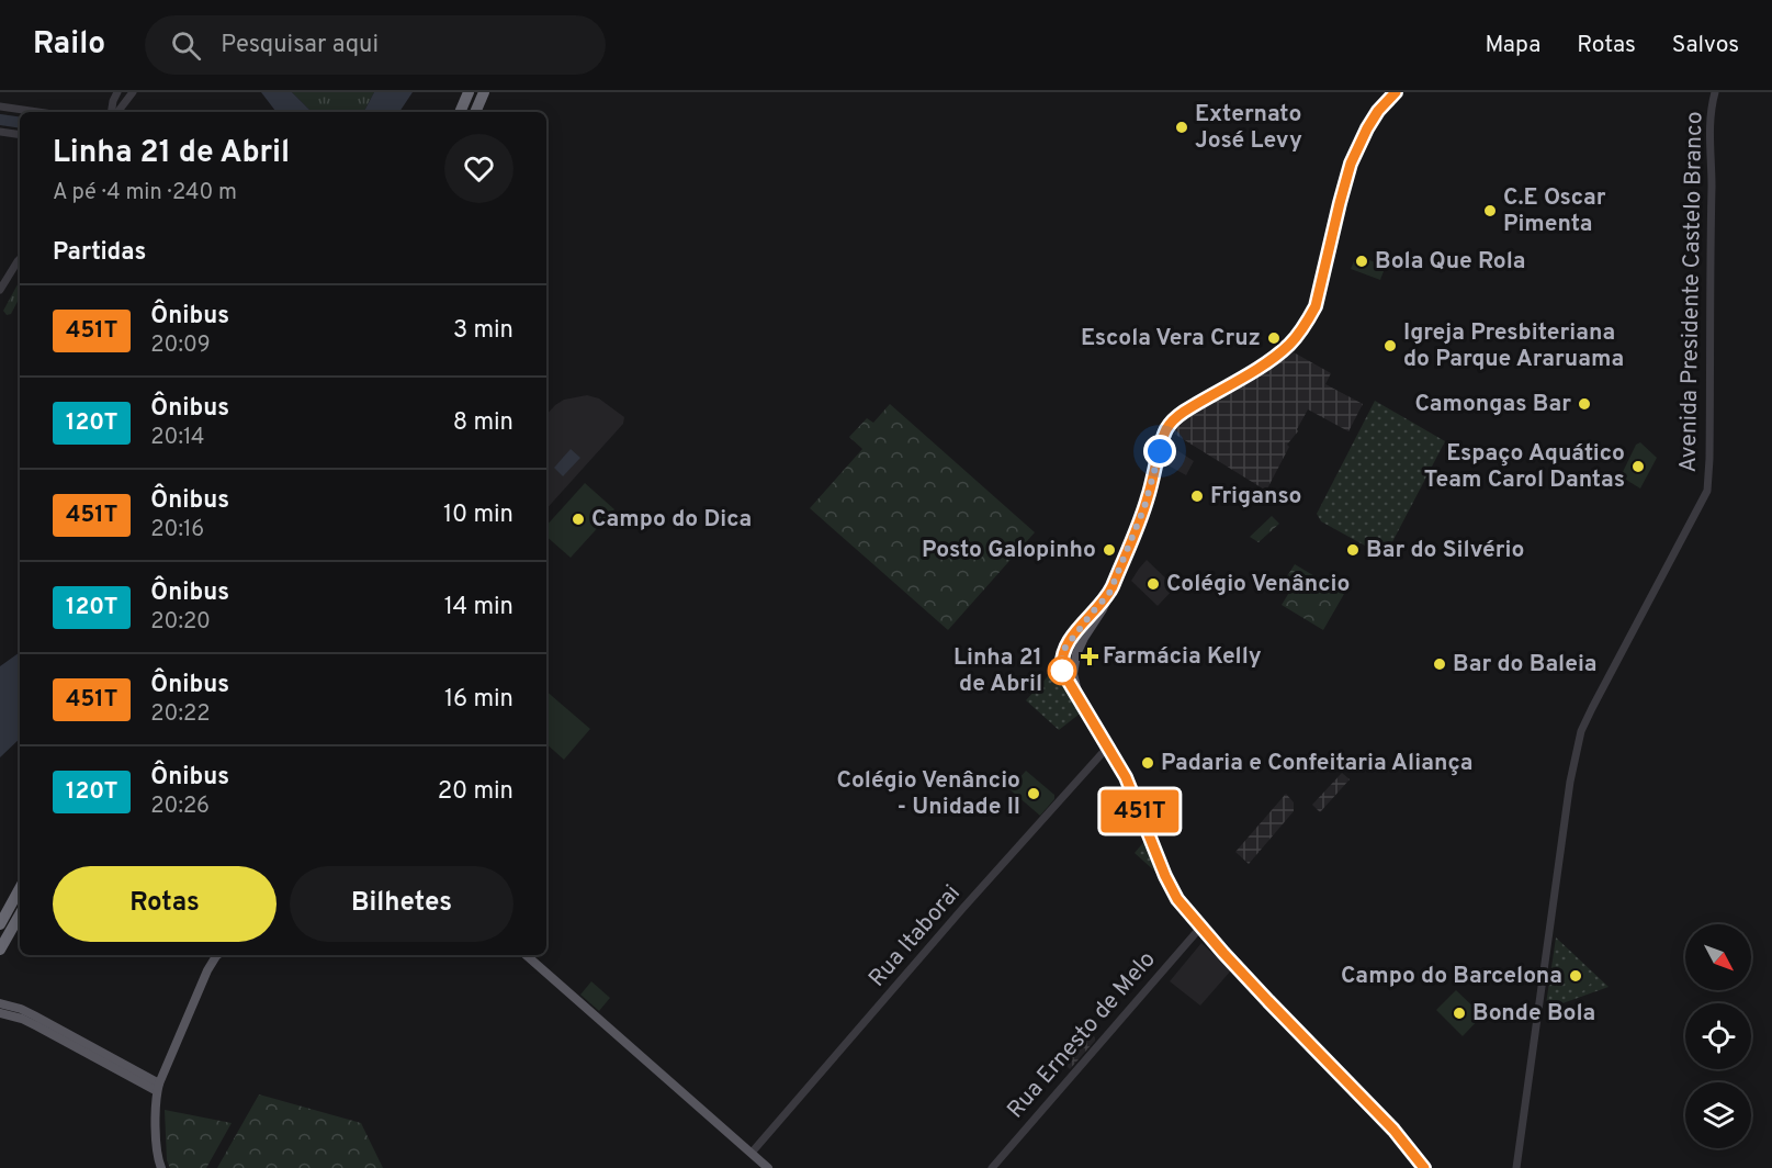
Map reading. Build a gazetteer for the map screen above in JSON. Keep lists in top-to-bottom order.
{
  "streets": {
    "street": ["Avenida Presidente Castelo Branco", "Rua Itaborai", "Rua Ernesto de Melo"]
  },
  "places": {
    "other": [
      "Externato José Levy",
      "C.E Oscar Pimenta",
      "Bola Que Rola",
      "Escola Vera Cruz",
      "Igreja Presbiteriana do Parque Araruama",
      "Camongas Bar",
      "Espaço Aquático Team Carol Dantas",
      "Friganso",
      "Campo do Dica",
      "Posto Galopinho",
      "Bar do Silvério",
      "Colégio Venâncio",
      "Bar do Baleia",
      "Linha 21 de Abril",
      "Padaria e Confeitaria Aliança",
      "Colégio Venâncio - Unidade II",
      "Campo do Barcelona",
      "Bonde Bola"
    ],
    "health": ["Farmácia Kelly"]
  },
  "lines": ["bus line 451T"],
  "north": "bottom right",
  "page": {
    "header": "Railo",
    "search": "Pesquisar aqui",
    "nav": ["Mapa", "Rotas", "Salvos"],
    "on_map": "451T",
    "heading": [
      ["Linha 21 de Abril", "A pé · 4 min · 240 m"],
      "Partidas"
    ],
    "list": [
      {
        "mark": "451T",
        "name": "Ônibus",
        "note": "20:09",
        "value": "3 min"
      },
      {
        "mark": "120T",
        "name": "Ônibus",
        "note": "20:14",
        "value": "8 min"
      },
      {
        "mark": "451T",
        "name": "Ônibus",
        "note": "20:16",
        "value": "10 min"
      },
      {
        "mark": "120T",
        "name": "Ônibus",
        "note": "20:20",
        "value": "14 min"
      },
      {
        "mark": "451T",
        "name": "Ônibus",
        "note": "20:22",
        "value": "16 min"
      },
      {
        "mark": "120T",
        "name": "Ônibus",
        "note": "20:26",
        "value": "20 min"
      }
    ],
    "buttons": ["Rotas", "Bilhetes"]
  }
}
